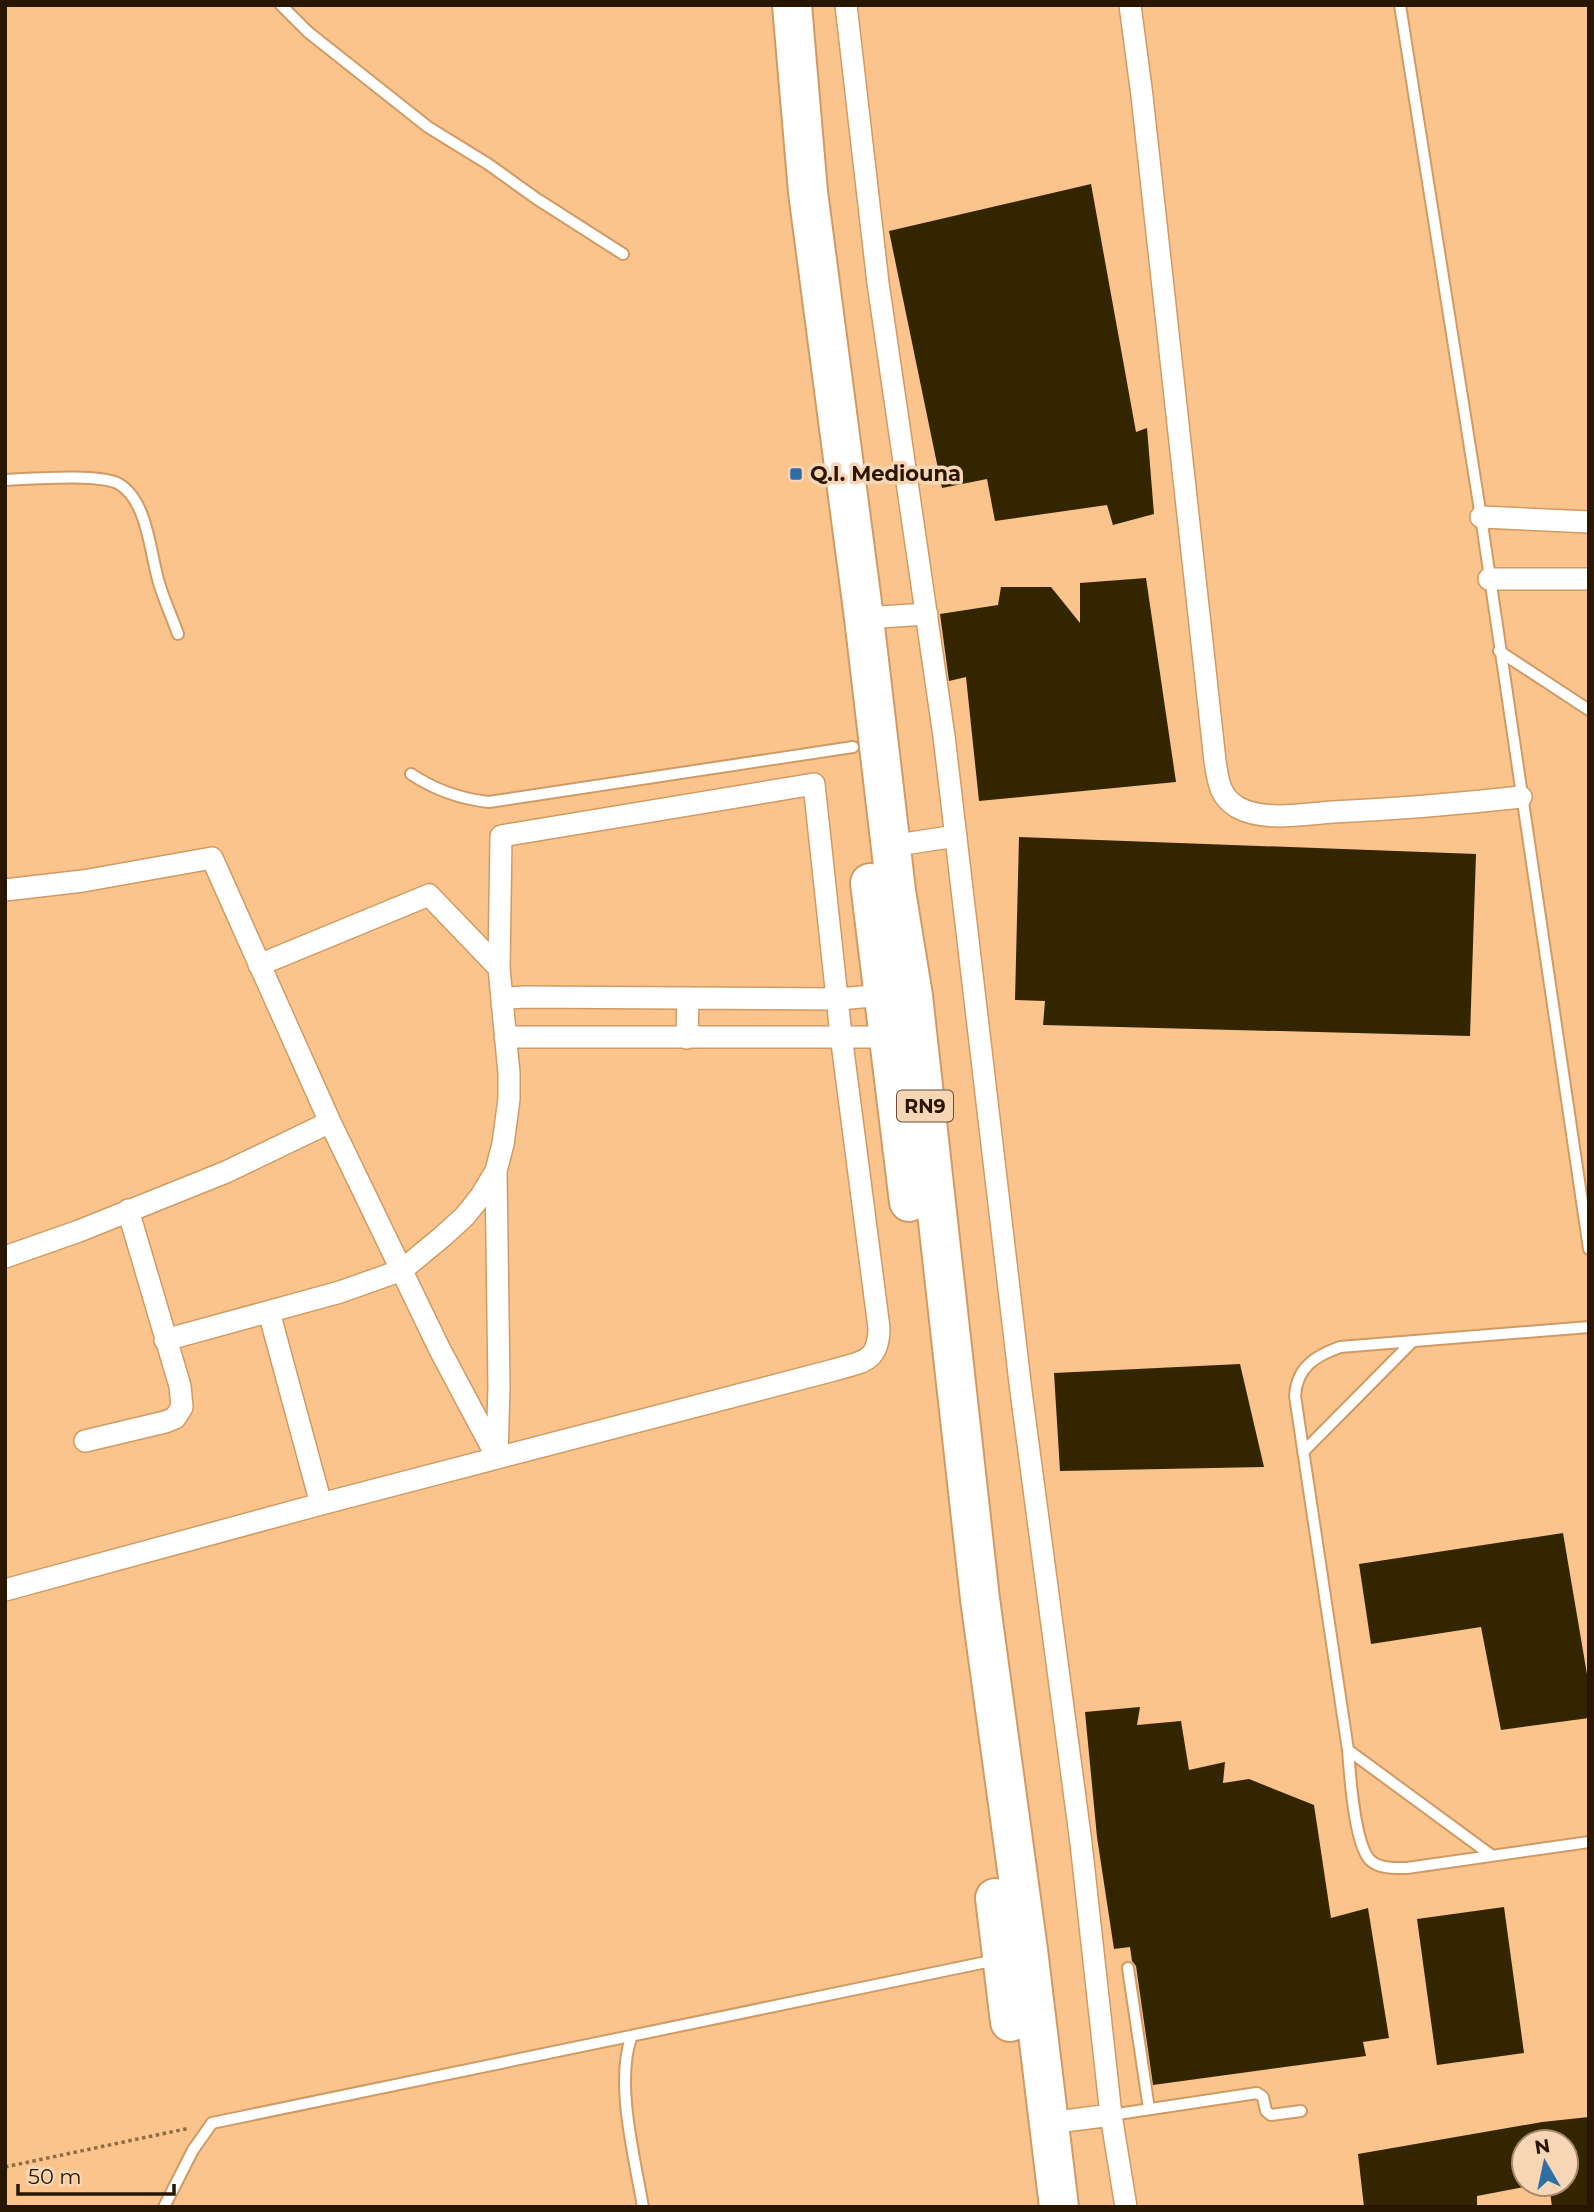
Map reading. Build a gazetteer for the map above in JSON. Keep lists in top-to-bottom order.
{
  "streets": {
    "highway": ["RN9"]
  },
  "places": {
    "transit": ["Q.I. Mediouna"]
  },
  "scale_bar": "50 m",
  "north": "top"
}
